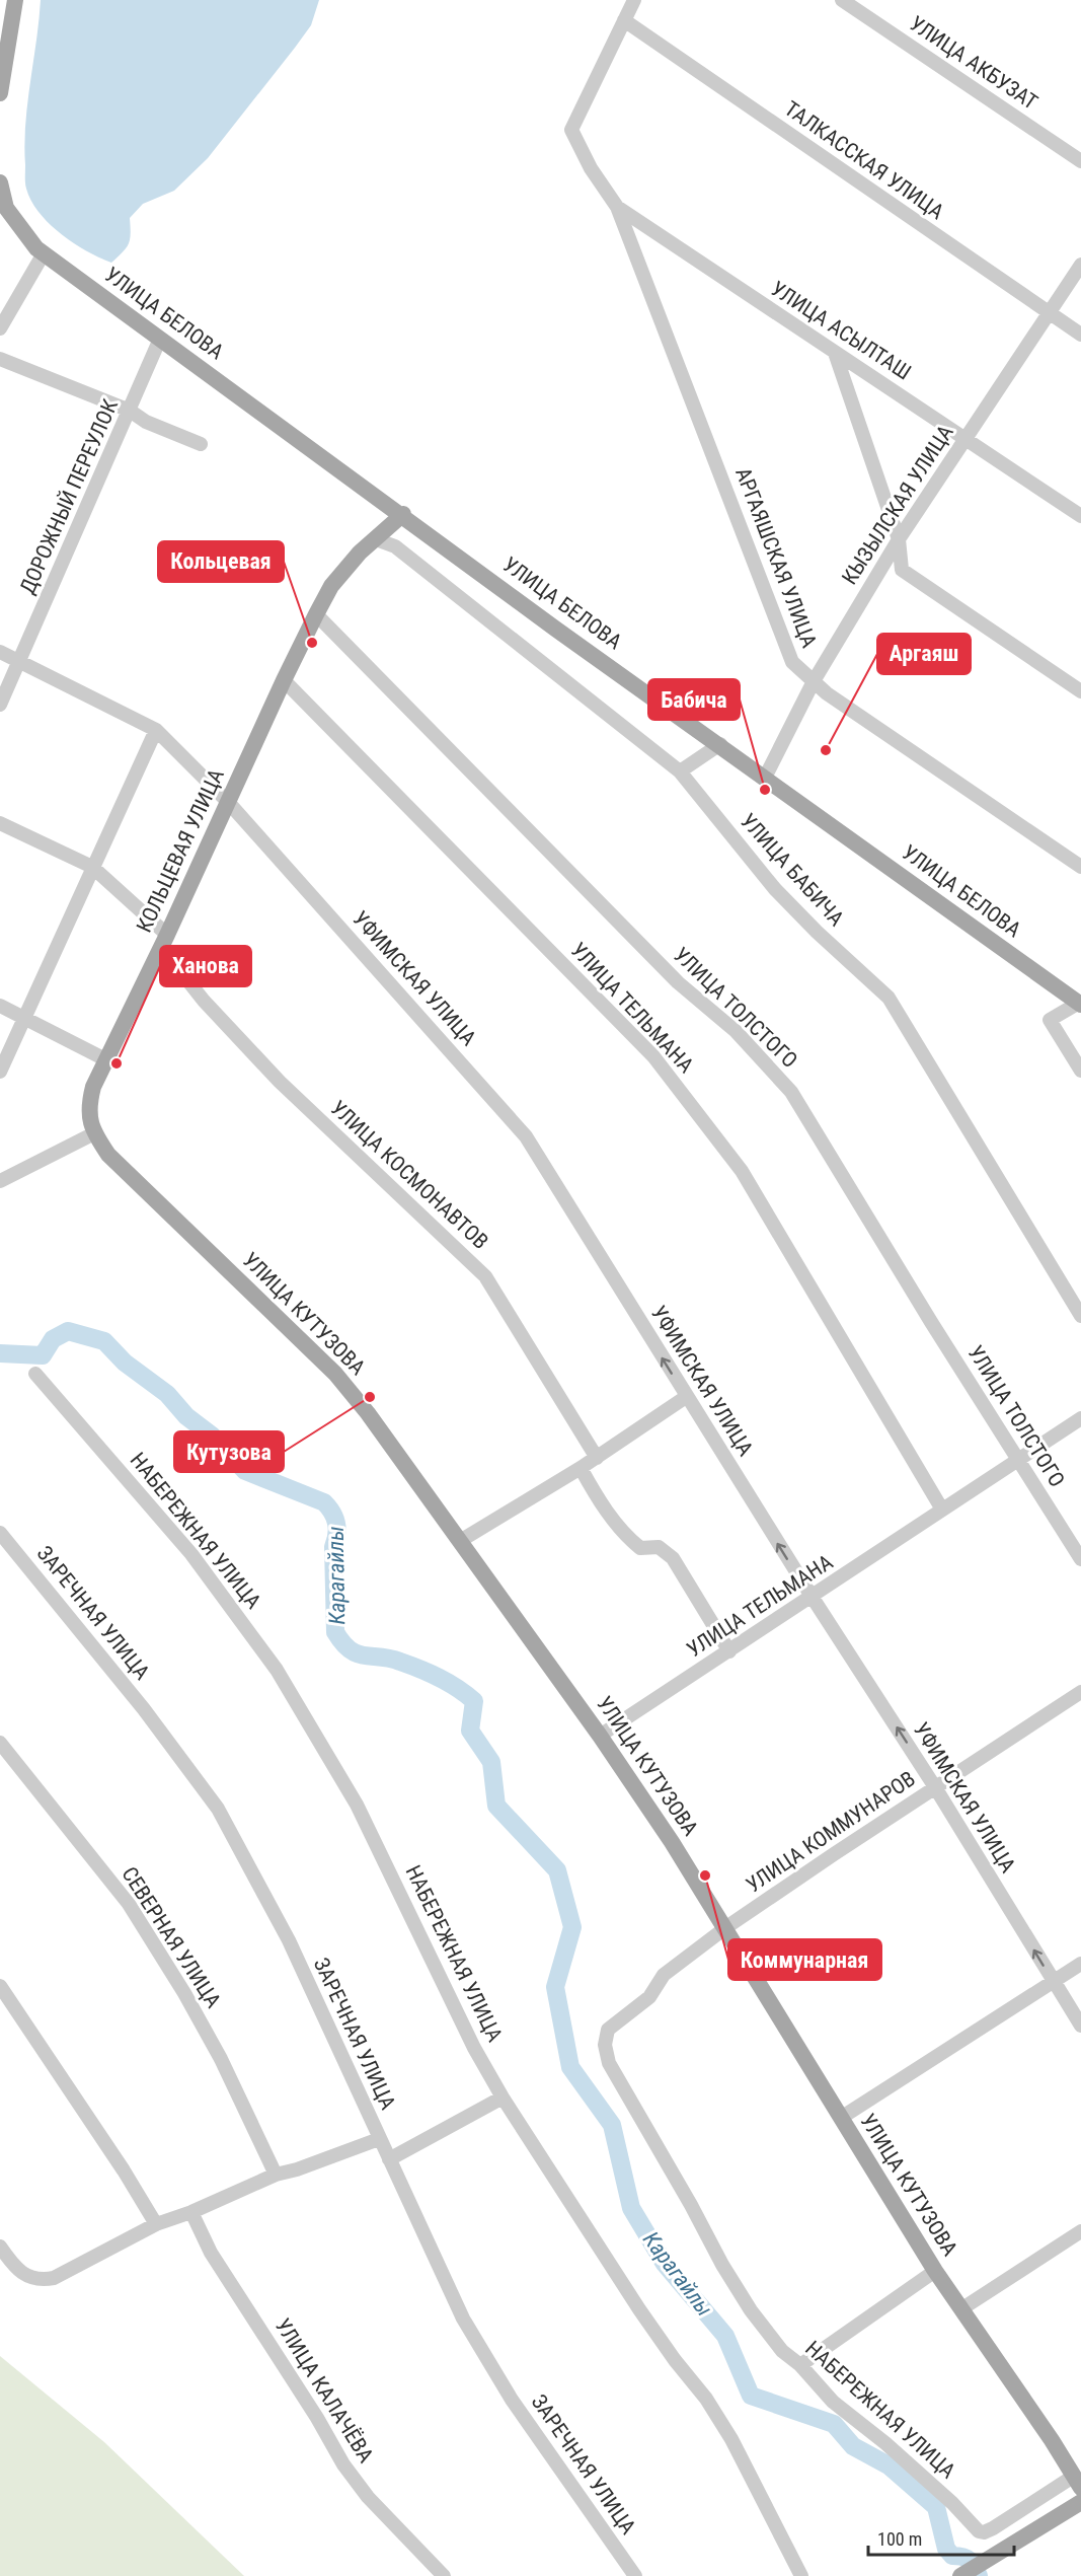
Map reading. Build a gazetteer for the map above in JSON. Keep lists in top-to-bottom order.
{
  "streets": {
    "main road": ["УЛИЦА БЕЛОВА", "КОЛЬЦЕВАЯ УЛИЦА", "УЛИЦА КУТУЗОВА"],
    "street": [
      "УЛИЦА АКБУЗАТ",
      "ТАЛКАССКАЯ УЛИЦА",
      "УЛИЦА АСЫЛТАШ",
      "ДОРОЖНЫЙ ПЕРЕУЛОК",
      "КЫЗЫЛСКАЯ УЛИЦА",
      "АРГАЯШСКАЯ УЛИЦА",
      "УЛИЦА БАБИЧА",
      "УФИМСКАЯ УЛИЦА",
      "УЛИЦА ТЕЛЬМАНА",
      "УЛИЦА ТОЛСТОГО",
      "УЛИЦА КОСМОНАВТОВ",
      "НАБЕРЕЖНАЯ УЛИЦА",
      "ЗАРЕЧНАЯ УЛИЦА",
      "УЛИЦА КОММУНАРОВ",
      "СЕВЕРНАЯ УЛИЦА",
      "УЛИЦА КАЛАЧЁВА"
    ]
  },
  "crossings": [
    ["ТАЛКАССКАЯ УЛИЦА", "УЛИЦА АСЫЛТАШ"],
    ["ТАЛКАССКАЯ УЛИЦА", "КЫЗЫЛСКАЯ УЛИЦА"],
    ["УЛИЦА БЕЛОВА", "ДОРОЖНЫЙ ПЕРЕУЛОК"],
    ["УЛИЦА БЕЛОВА", "КЫЗЫЛСКАЯ УЛИЦА"],
    ["УЛИЦА БЕЛОВА", "КОЛЬЦЕВАЯ УЛИЦА"],
    ["УЛИЦА АСЫЛТАШ", "КЫЗЫЛСКАЯ УЛИЦА"],
    ["УЛИЦА АСЫЛТАШ", "АРГАЯШСКАЯ УЛИЦА"],
    ["ДОРОЖНЫЙ ПЕРЕУЛОК", "УФИМСКАЯ УЛИЦА"],
    ["КЫЗЫЛСКАЯ УЛИЦА", "АРГАЯШСКАЯ УЛИЦА"],
    ["КОЛЬЦЕВАЯ УЛИЦА", "УЛИЦА БАБИЧА"],
    ["КОЛЬЦЕВАЯ УЛИЦА", "УФИМСКАЯ УЛИЦА"],
    ["КОЛЬЦЕВАЯ УЛИЦА", "УЛИЦА ТЕЛЬМАНА"],
    ["КОЛЬЦЕВАЯ УЛИЦА", "УЛИЦА ТОЛСТОГО"],
    ["КОЛЬЦЕВАЯ УЛИЦА", "УЛИЦА КОСМОНАВТОВ"],
    ["КОЛЬЦЕВАЯ УЛИЦА", "УЛИЦА КУТУЗОВА"],
    ["УФИМСКАЯ УЛИЦА", "УЛИЦА ТЕЛЬМАНА"],
    ["УФИМСКАЯ УЛИЦА", "УЛИЦА КОММУНАРОВ"],
    ["УЛИЦА ТЕЛЬМАНА", "УЛИЦА ТОЛСТОГО"],
    ["УЛИЦА ТЕЛЬМАНА", "УЛИЦА КУТУЗОВА"],
    ["УЛИЦА КУТУЗОВА", "НАБЕРЕЖНАЯ УЛИЦА"],
    ["УЛИЦА КУТУЗОВА", "УЛИЦА КОММУНАРОВ"],
    ["НАБЕРЕЖНАЯ УЛИЦА", "УЛИЦА КОММУНАРОВ"]
  ],
  "one_way": ["УФИМСКАЯ УЛИЦА"],
  "water": ["Карагайлы"],
  "places": [
    "Кольцевая",
    "Аргаяш",
    "Бабича",
    "Ханова",
    "Кутузова",
    "Коммунарная"
  ],
  "scale_bar": "100 m"
}
